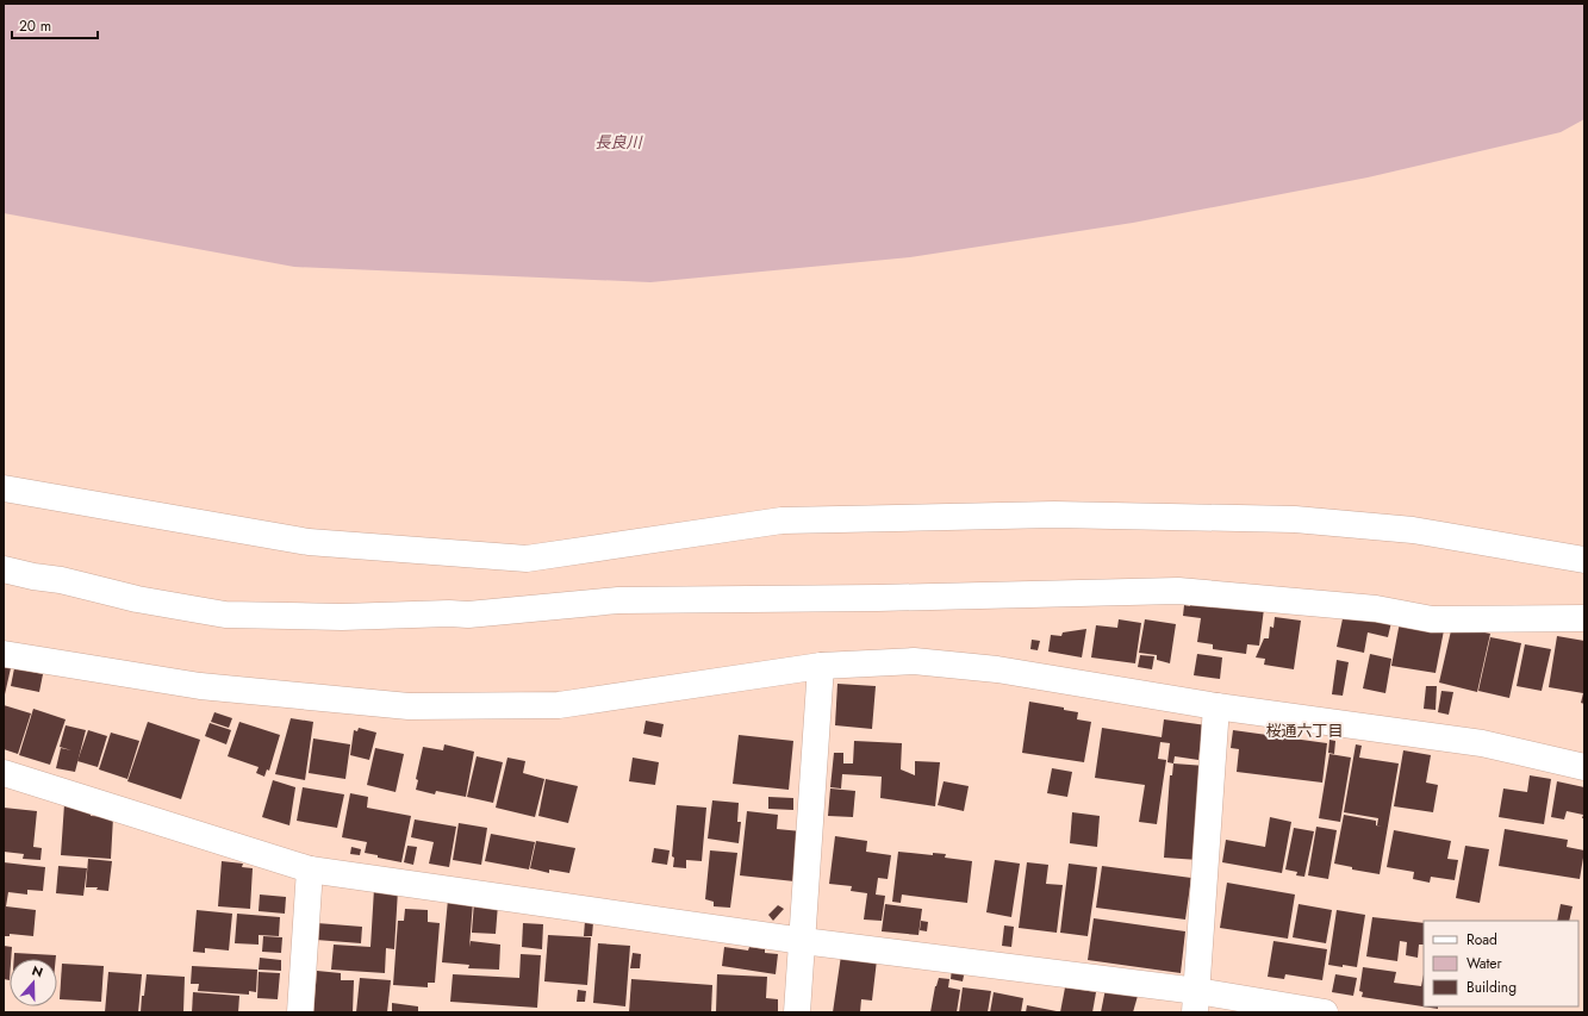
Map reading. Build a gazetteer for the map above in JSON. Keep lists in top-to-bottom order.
{
  "districts": ["桜通六丁目"],
  "water": ["長良川"],
  "legend": ["Road", "Water", "Building"],
  "scale_bar": "20 m",
  "north": "top"
}
